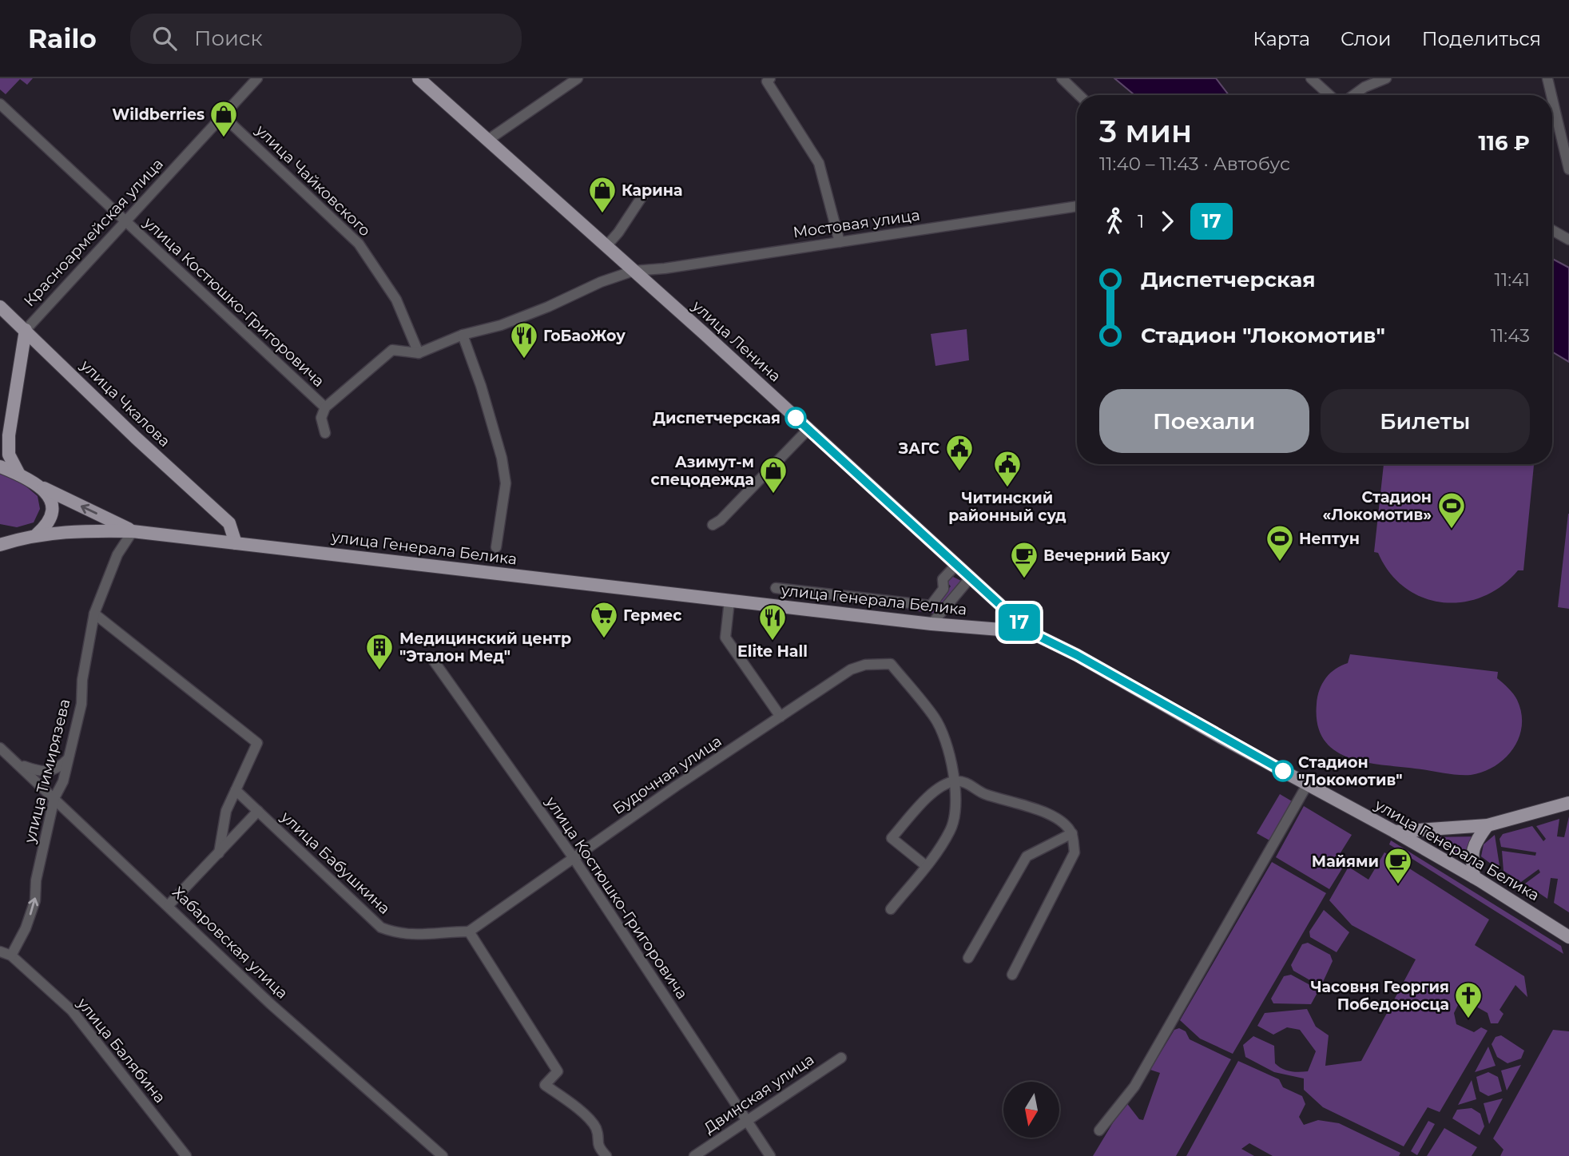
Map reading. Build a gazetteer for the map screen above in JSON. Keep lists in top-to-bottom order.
{
  "streets": {
    "main road": [
      "Красноармейская улица",
      "улица Ленина",
      "улица Чкалова",
      "улица Генерала Белика"
    ],
    "street": [
      "улица Чайковского",
      "Мостовая улица",
      "улица Костюшко-Григоровича",
      "улица Тимирязева",
      "Будочная улица",
      "улица Бабушкина",
      "Хабаровская улица",
      "улица Балябина",
      "Двинская улица"
    ]
  },
  "crossings": [
    ["улица Чайковского", "Мостовая улица"],
    ["улица Чайковского", "Красноармейская улица"],
    ["Мостовая улица", "улица Ленина"],
    ["Красноармейская улица", "улица Костюшко-Григоровича"],
    ["Красноармейская улица", "улица Чкалова"],
    ["улица Костюшко-Григоровича", "Будочная улица"],
    ["улица Костюшко-Григоровича", "Двинская улица"],
    ["улица Ленина", "улица Генерала Белика"],
    ["улица Чкалова", "улица Генерала Белика"],
    ["улица Генерала Белика", "улица Тимирязева"],
    ["улица Тимирязева", "Хабаровская улица"],
    ["улица Тимирязева", "улица Балябина"],
    ["Будочная улица", "улица Бабушкина"]
  ],
  "one_way": ["улица Тимирязева"],
  "places": {
    "shop": ["Wildberries", "Карина", "Азимут-м спецодежда"],
    "restaurant": ["ГоБаоЖоу", "Elite Hall"],
    "other": ["Диспетчерская", "Стадион \"Локомотив\""],
    "public building": ["ЗАГС", "Читинский районный суд"],
    "sports": ["Стадион «Локомотив»", "Нептун"],
    "cafe": ["Вечерний Баку", "Майями"],
    "supermarket": ["Гермес"],
    "building": ["Медицинский центр \"Эталон Мед\""],
    "church": ["Часовня Георгия Победоносца"]
  },
  "lines": ["bus line 17"],
  "north": "bottom",
  "page": {
    "header": "Railo",
    "search": "Поиск",
    "nav": ["Карта", "Слои", "Поделиться"],
    "on_map": "17",
    "heading": ["3 мин", "11:40 – 11:43 · Автобус", "116 ₽"],
    "legs": ["1", "17"],
    "list": [
      {
        "name": "Диспетчерская",
        "value": "11:41"
      },
      {
        "name": "Стадион \"Локомотив\"",
        "value": "11:43"
      }
    ],
    "buttons": ["Поехали", "Билеты"]
  }
}
